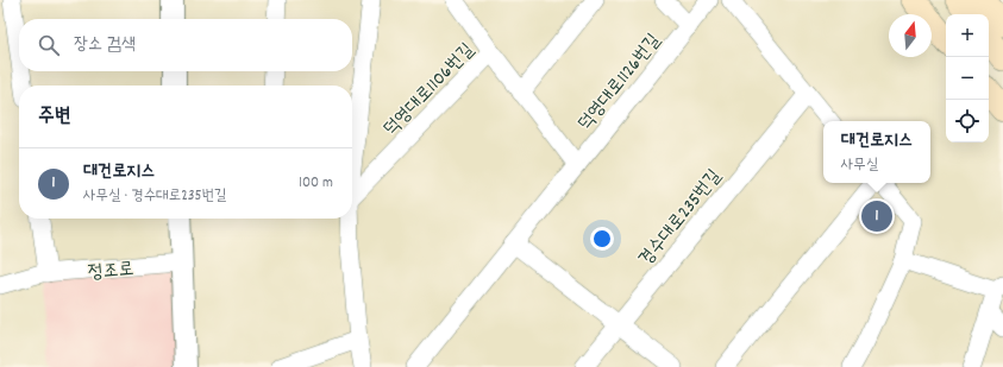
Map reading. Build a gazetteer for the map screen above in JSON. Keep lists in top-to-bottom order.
{
  "streets": {
    "street": [
      "덕영대로1126번길",
      "덕영대로1106번길",
      "경수대로235번길",
      "정조로"
    ]
  },
  "crossings": [
    ["덕영대로1126번길", "덕영대로1106번길"]
  ],
  "north": "top",
  "page": {
    "map_buttons": ["+", "−"],
    "search": "장소 검색",
    "heading": "주변",
    "popup": ["대건로지스", "사무실"],
    "list": [
      {
        "mark": "1",
        "name": "대건로지스",
        "note": "사무실 · 경수대로235번길",
        "value": "100 m"
      }
    ],
    "pins": "1"
  }
}
